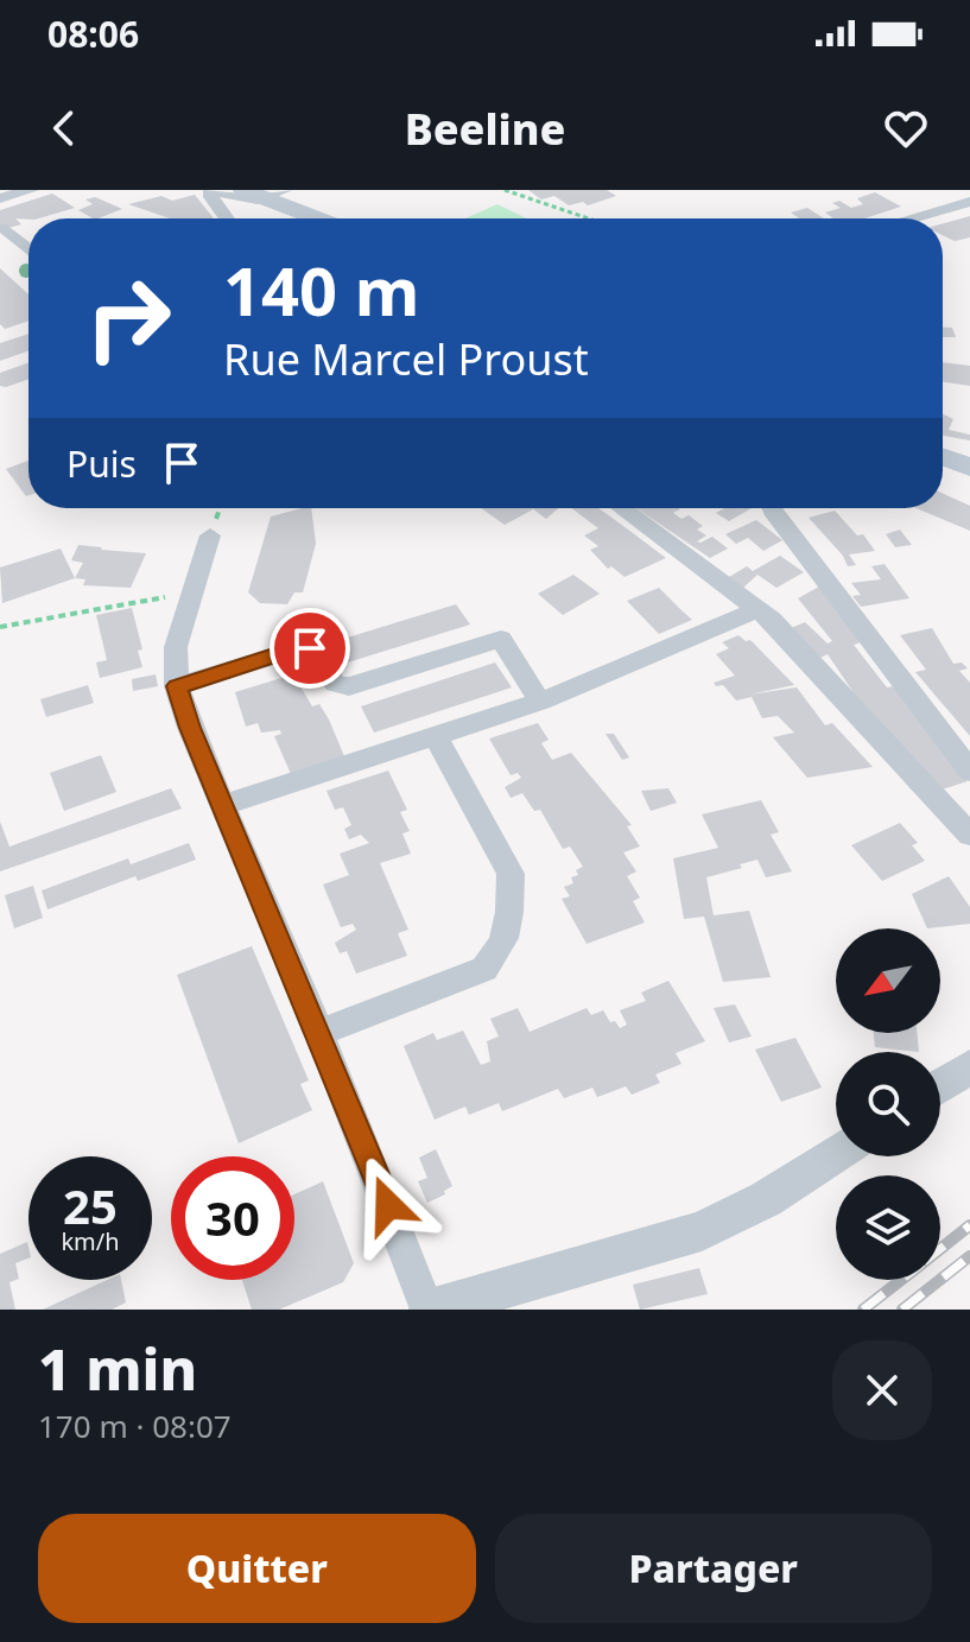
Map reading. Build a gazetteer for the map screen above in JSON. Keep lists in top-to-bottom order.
{
  "north": "bottom left",
  "page": {
    "status": "08:06",
    "header": "Beeline",
    "turn": ["140 m", "Rue Marcel Proust"],
    "then": "Puis",
    "speed": "25 km/h",
    "limit": "30",
    "heading": ["1 min", "170 m · 08:07"],
    "buttons": ["Quitter", "Partager"]
  }
}
